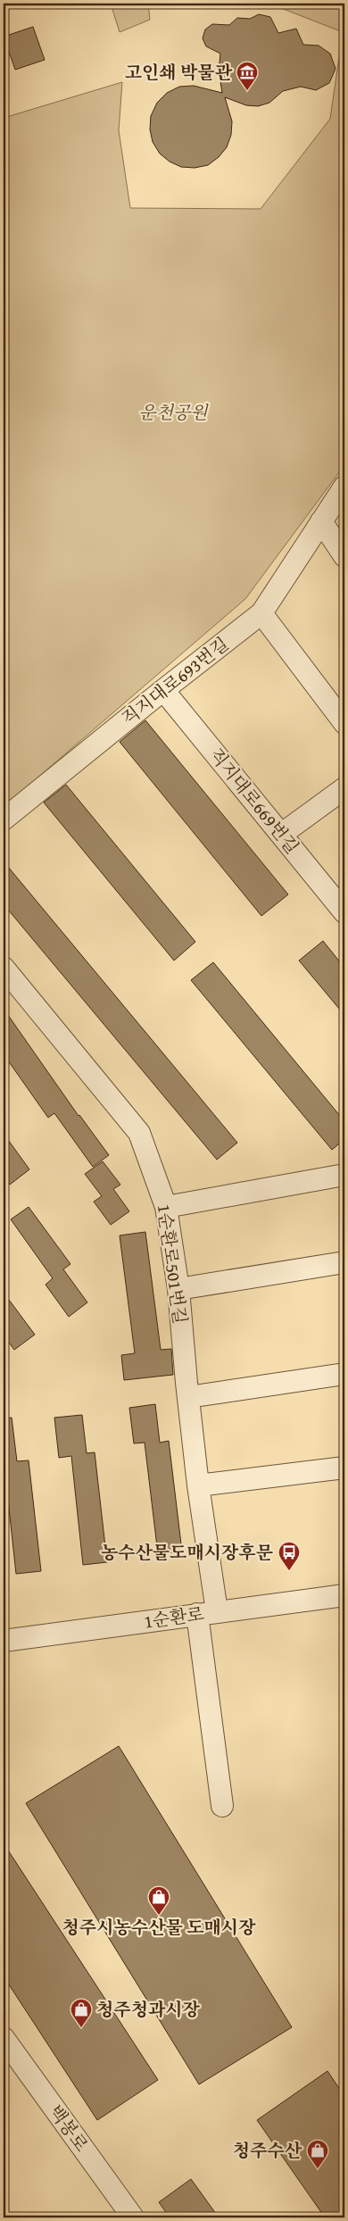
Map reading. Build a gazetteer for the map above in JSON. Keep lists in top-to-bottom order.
{
  "streets": {
    "street": [
      "직지대로693번길",
      "직지대로669번길",
      "1순환로501번길",
      "1순환로",
      "백봉로"
    ]
  },
  "crossings": [
    ["직지대로693번길", "직지대로669번길"],
    ["1순환로501번길", "1순환로"]
  ],
  "parks": ["운천공원"],
  "places": {
    "museum": ["고인쇄 박물관"],
    "bus stop": ["농수산물도매시장후문"],
    "shop": ["청주시농수산물 도매시장", "청주청과시장", "청주수산"]
  }
}
